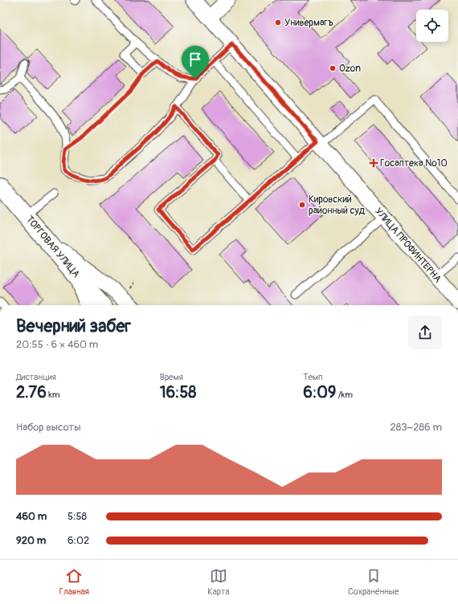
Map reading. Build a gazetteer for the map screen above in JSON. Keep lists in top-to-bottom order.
{
  "streets": {
    "main road": ["ТОРГОВАЯ УЛИЦА"],
    "street": ["УЛИЦА ПРОФИНТЕРНА"]
  },
  "places": {
    "other": ["Универмагъ", "Ozon", "Кировский районный суд"],
    "health": ["Госаптека №10"]
  },
  "page": {
    "heading": ["Вечерний забег", "20:55 · 6 × 460 m"],
    "stats": [
      ["Дистанция", "2.76 km"],
      ["Время", "16:58"],
      ["Темп", "6:09 /km"]
    ],
    "chart": ["Набор высоты", "283–286 m"],
    "list": [
      {
        "name": "460 m",
        "note": "5:58"
      },
      {
        "name": "920 m",
        "note": "6:02"
      }
    ],
    "tabs": ["Главная", "Карта", "Сохранённые"]
  }
}
